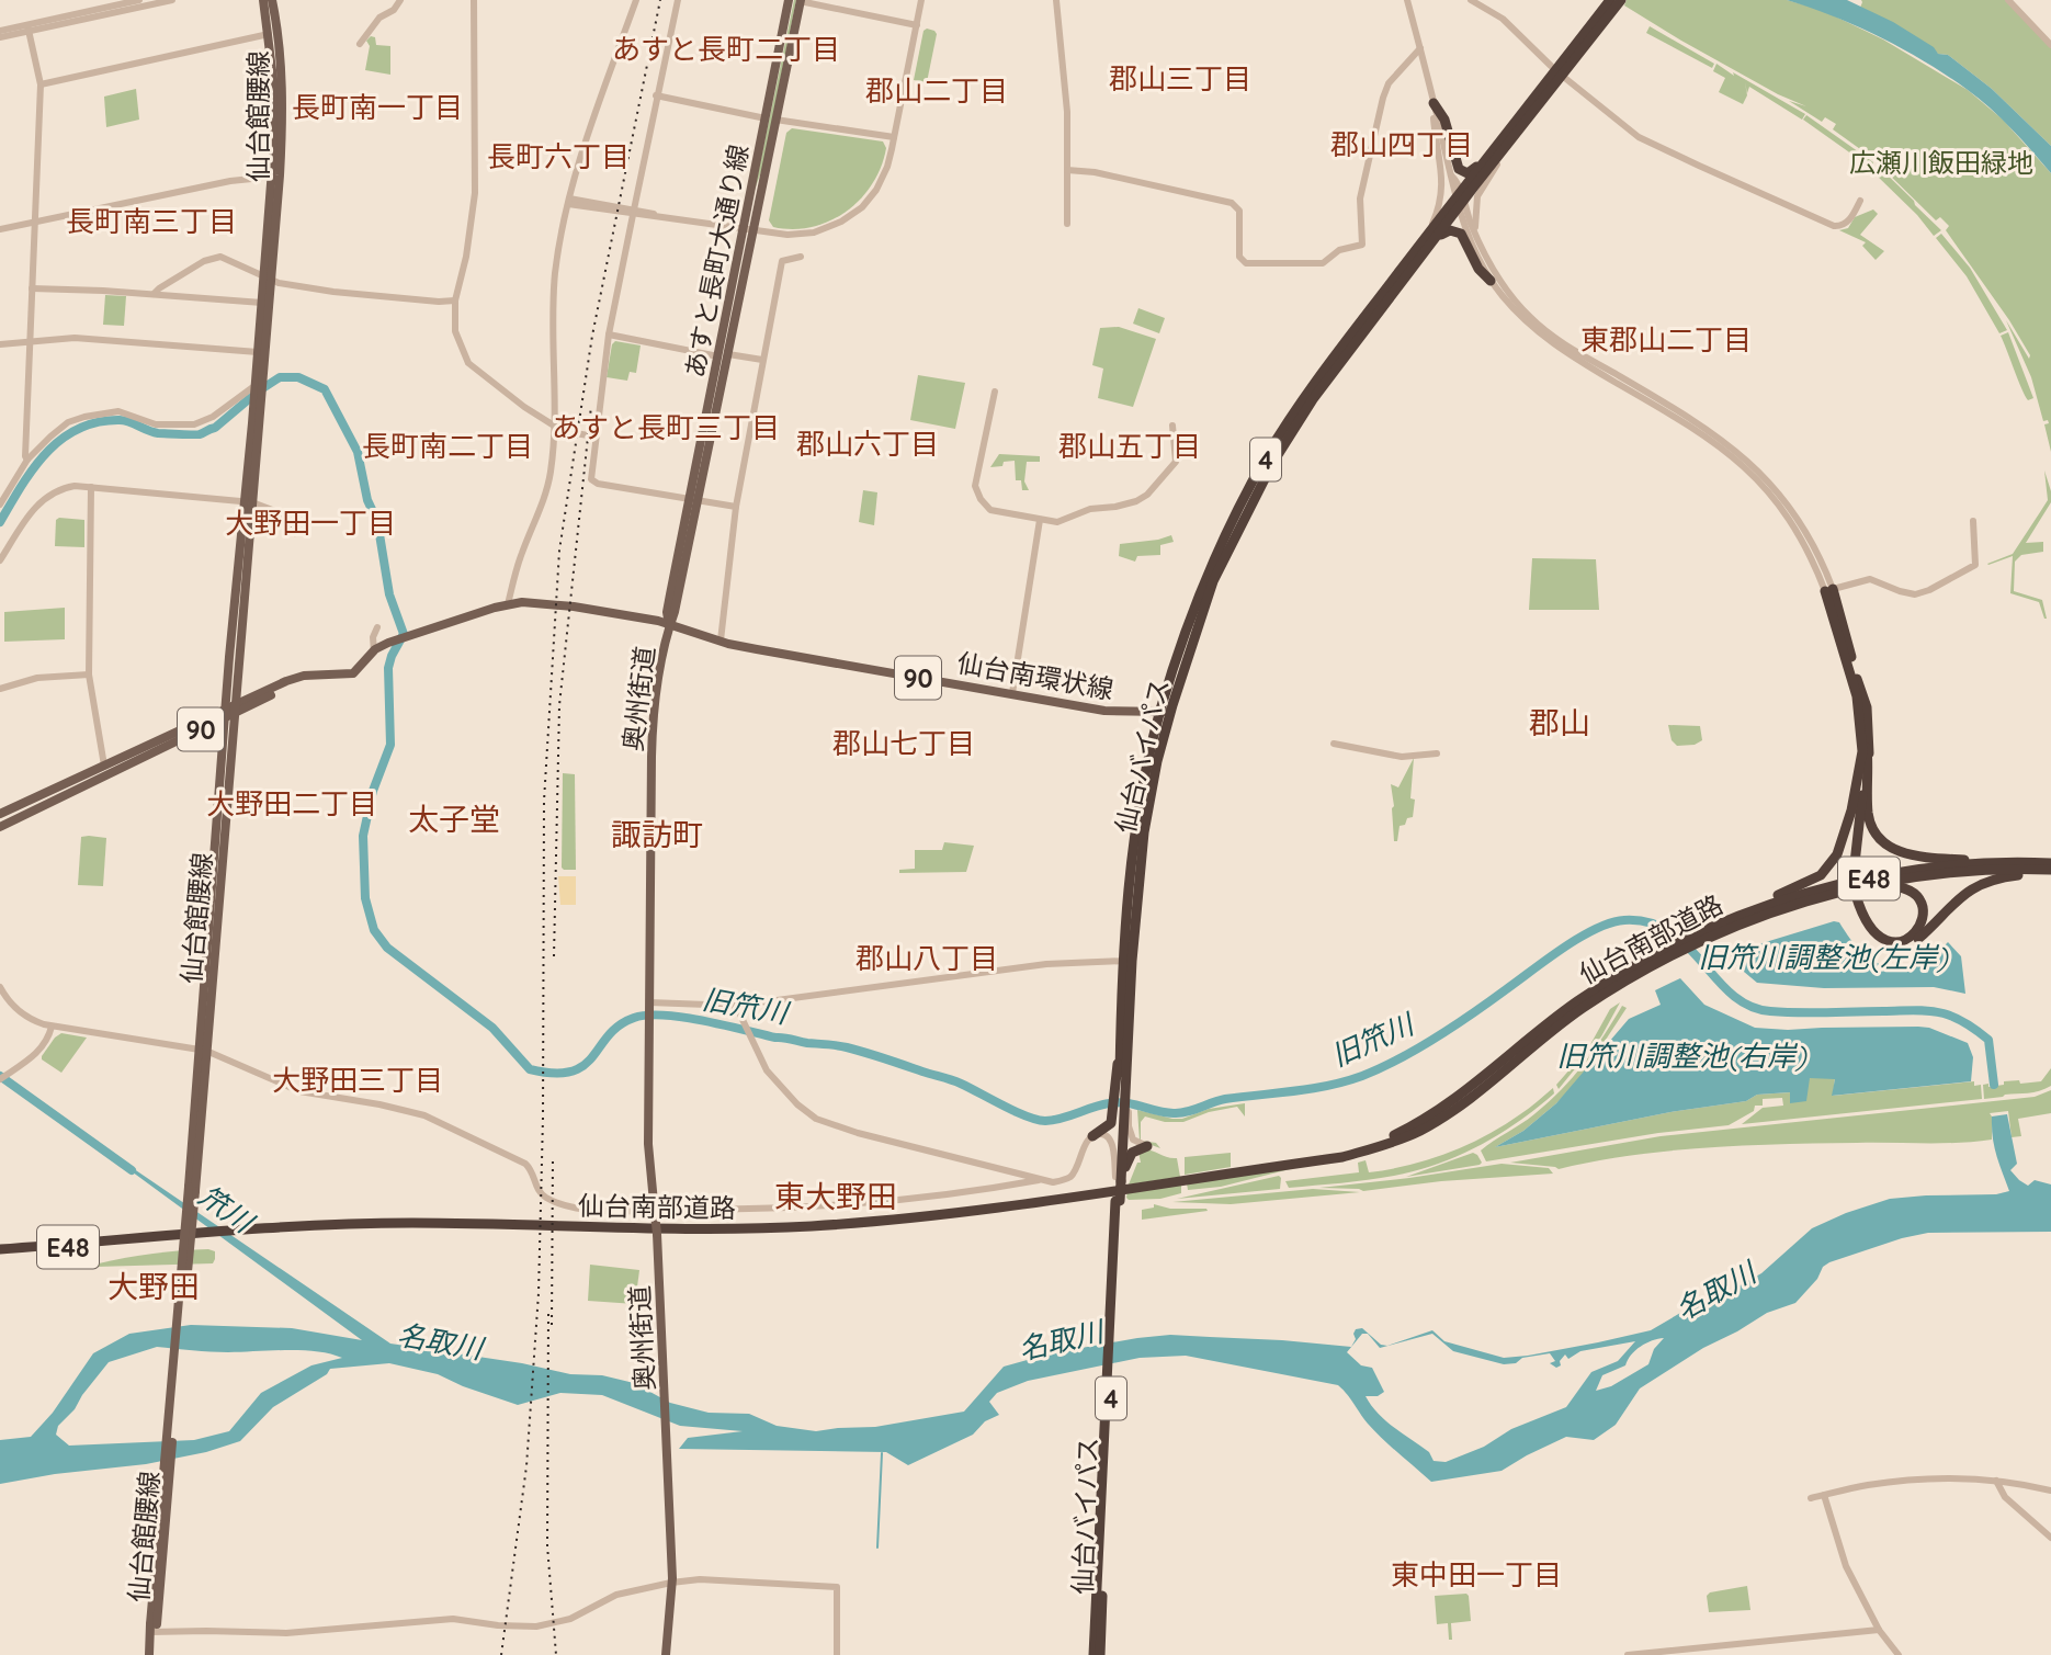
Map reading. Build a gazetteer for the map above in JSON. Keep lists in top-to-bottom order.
{
  "streets": {
    "highway": [
      "4",
      "仙台バイパス",
      "E48",
      "仙台南部道路"
    ],
    "main road": [
      "仙台館腰線",
      "あすと長町大通り線",
      "仙台南環状線",
      "90",
      "奥州街道"
    ]
  },
  "crossings": [
    ["仙台館腰線", "仙台南環状線"],
    ["あすと長町大通り線", "仙台南環状線"],
    ["あすと長町大通り線", "奥州街道"],
    ["仙台南環状線", "奥州街道"],
    ["仙台南環状線", "仙台バイパス"]
  ],
  "districts": [
    "あすと長町二丁目",
    "郡山三丁目",
    "郡山二丁目",
    "長町南一丁目",
    "郡山四丁目",
    "長町六丁目",
    "長町南三丁目",
    "東郡山二丁目",
    "あすと長町三丁目",
    "郡山六丁目",
    "長町南二丁目",
    "郡山五丁目",
    "大野田一丁目",
    "郡山",
    "郡山七丁目",
    "大野田二丁目",
    "太子堂",
    "諏訪町",
    "郡山八丁目",
    "大野田三丁目",
    "東大野田",
    "大野田",
    "東中田一丁目"
  ],
  "water": [
    "旧笊川調整池(左岸)",
    "旧笊川",
    "旧笊川調整池(右岸)",
    "笊川",
    "名取川"
  ],
  "parks": ["広瀬川飯田緑地"]
}
